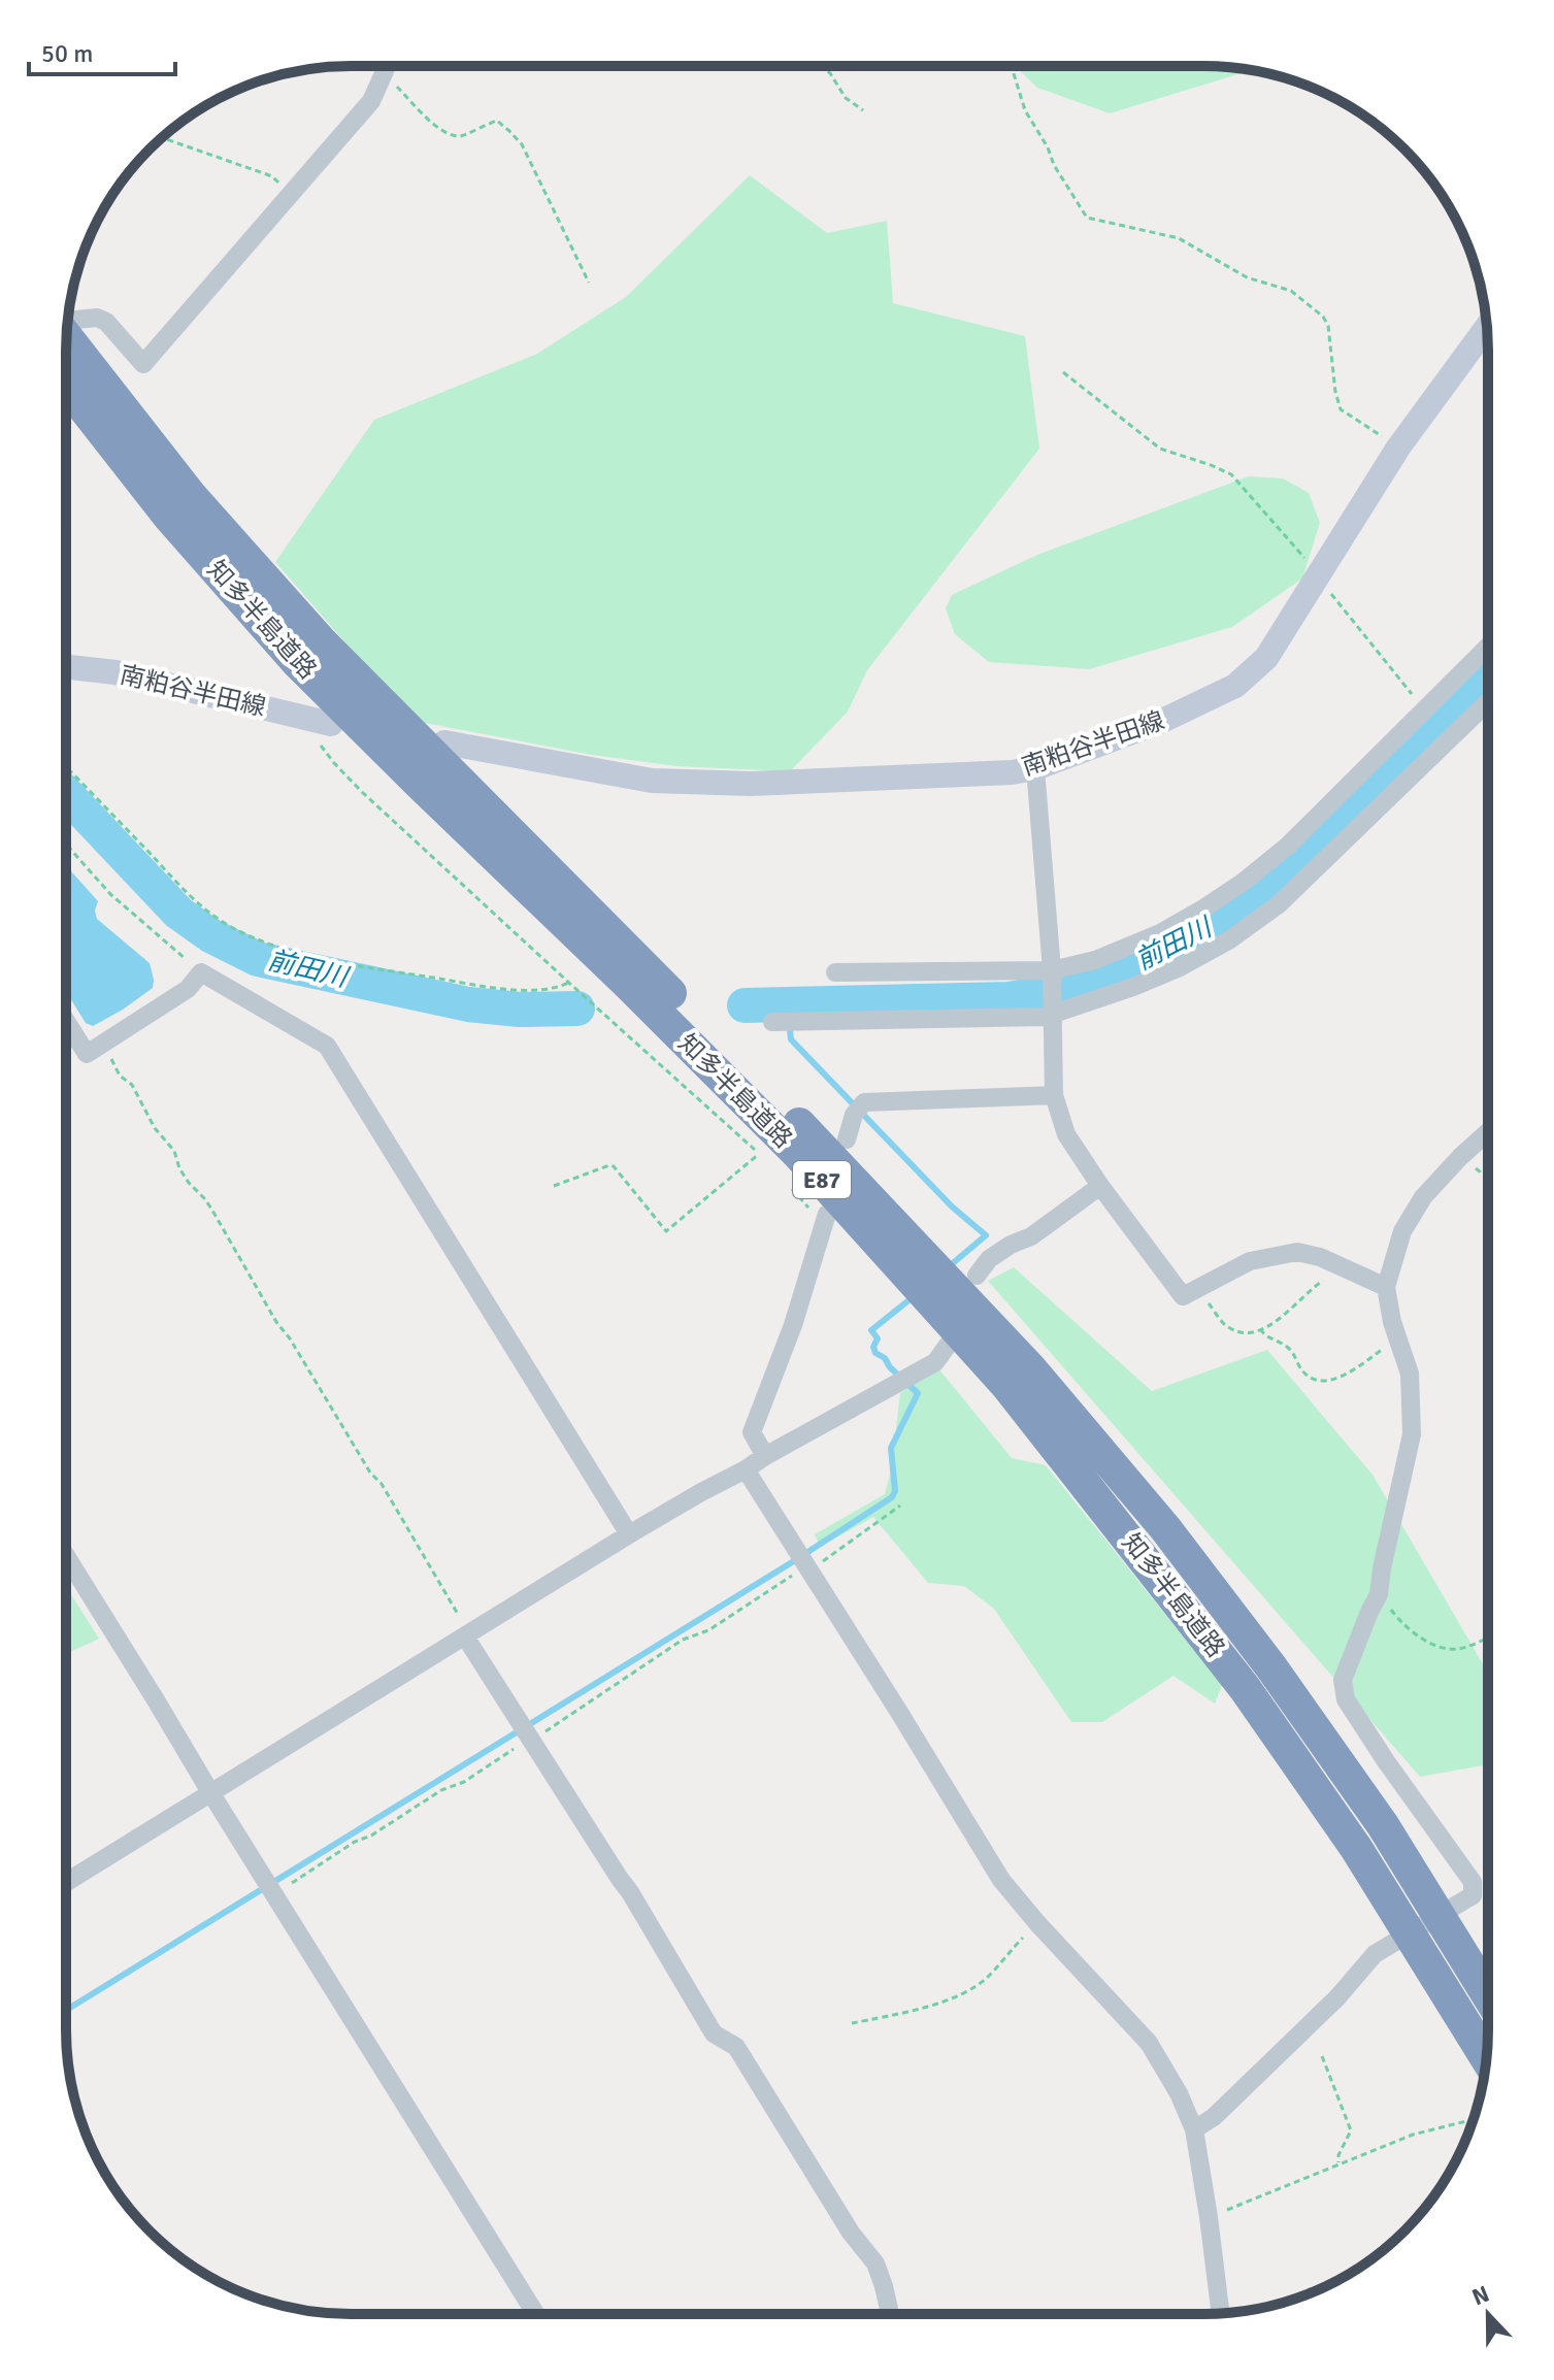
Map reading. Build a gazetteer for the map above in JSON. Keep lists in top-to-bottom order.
{
  "streets": {
    "highway": ["知多半島道路", "E87"],
    "main road": ["南粕谷半田線"]
  },
  "water": ["前田川"],
  "scale_bar": "50 m",
  "north": "top"
}
